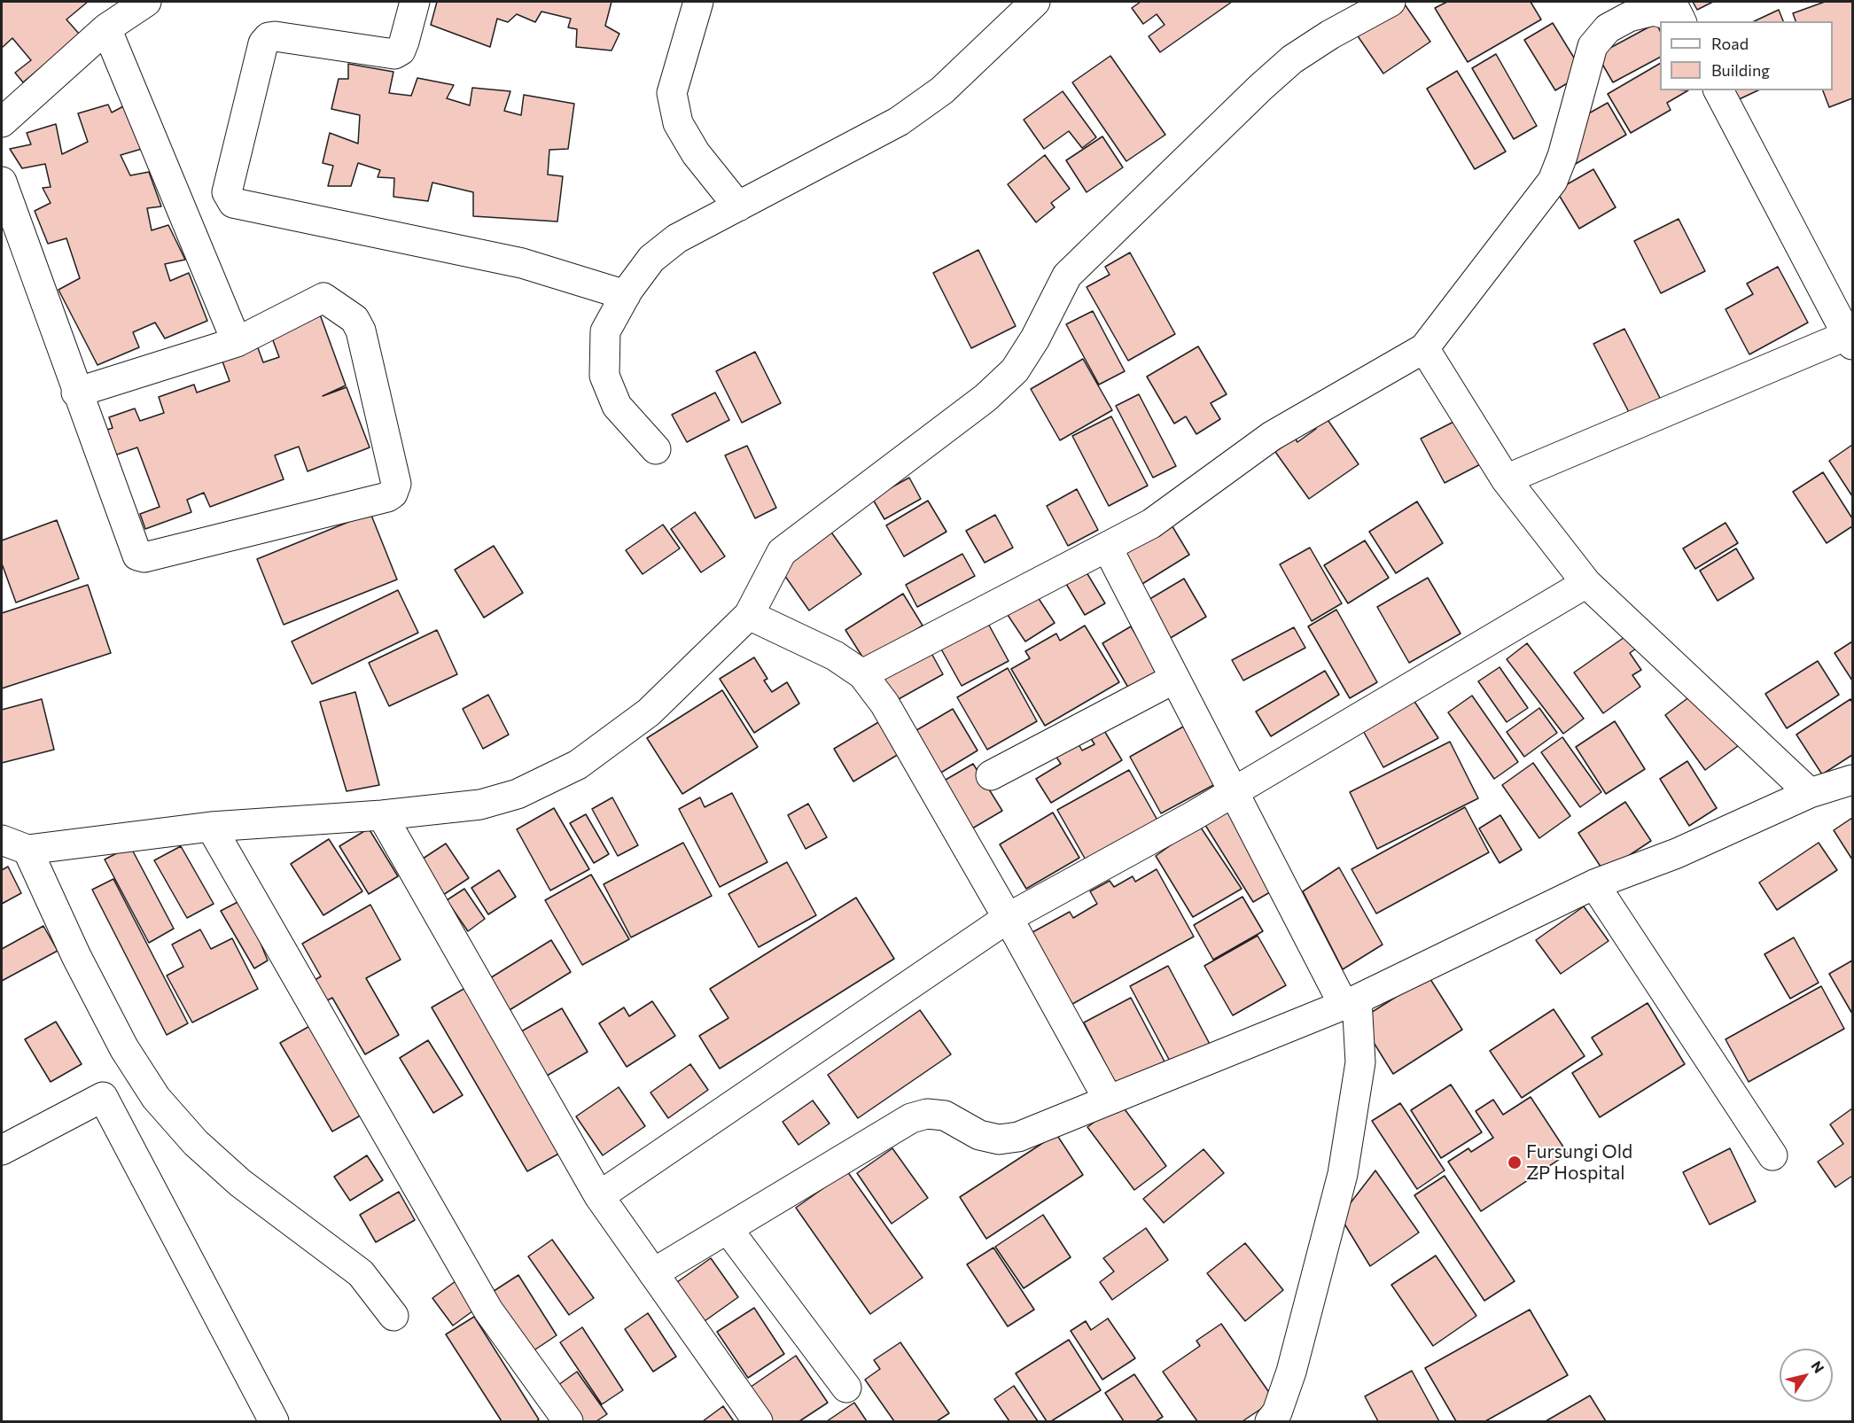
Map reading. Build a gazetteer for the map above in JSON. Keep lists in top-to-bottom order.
{
  "places": ["Fursungi Old ZP Hospital"],
  "legend": ["Road", "Building"],
  "north": "top right"
}
